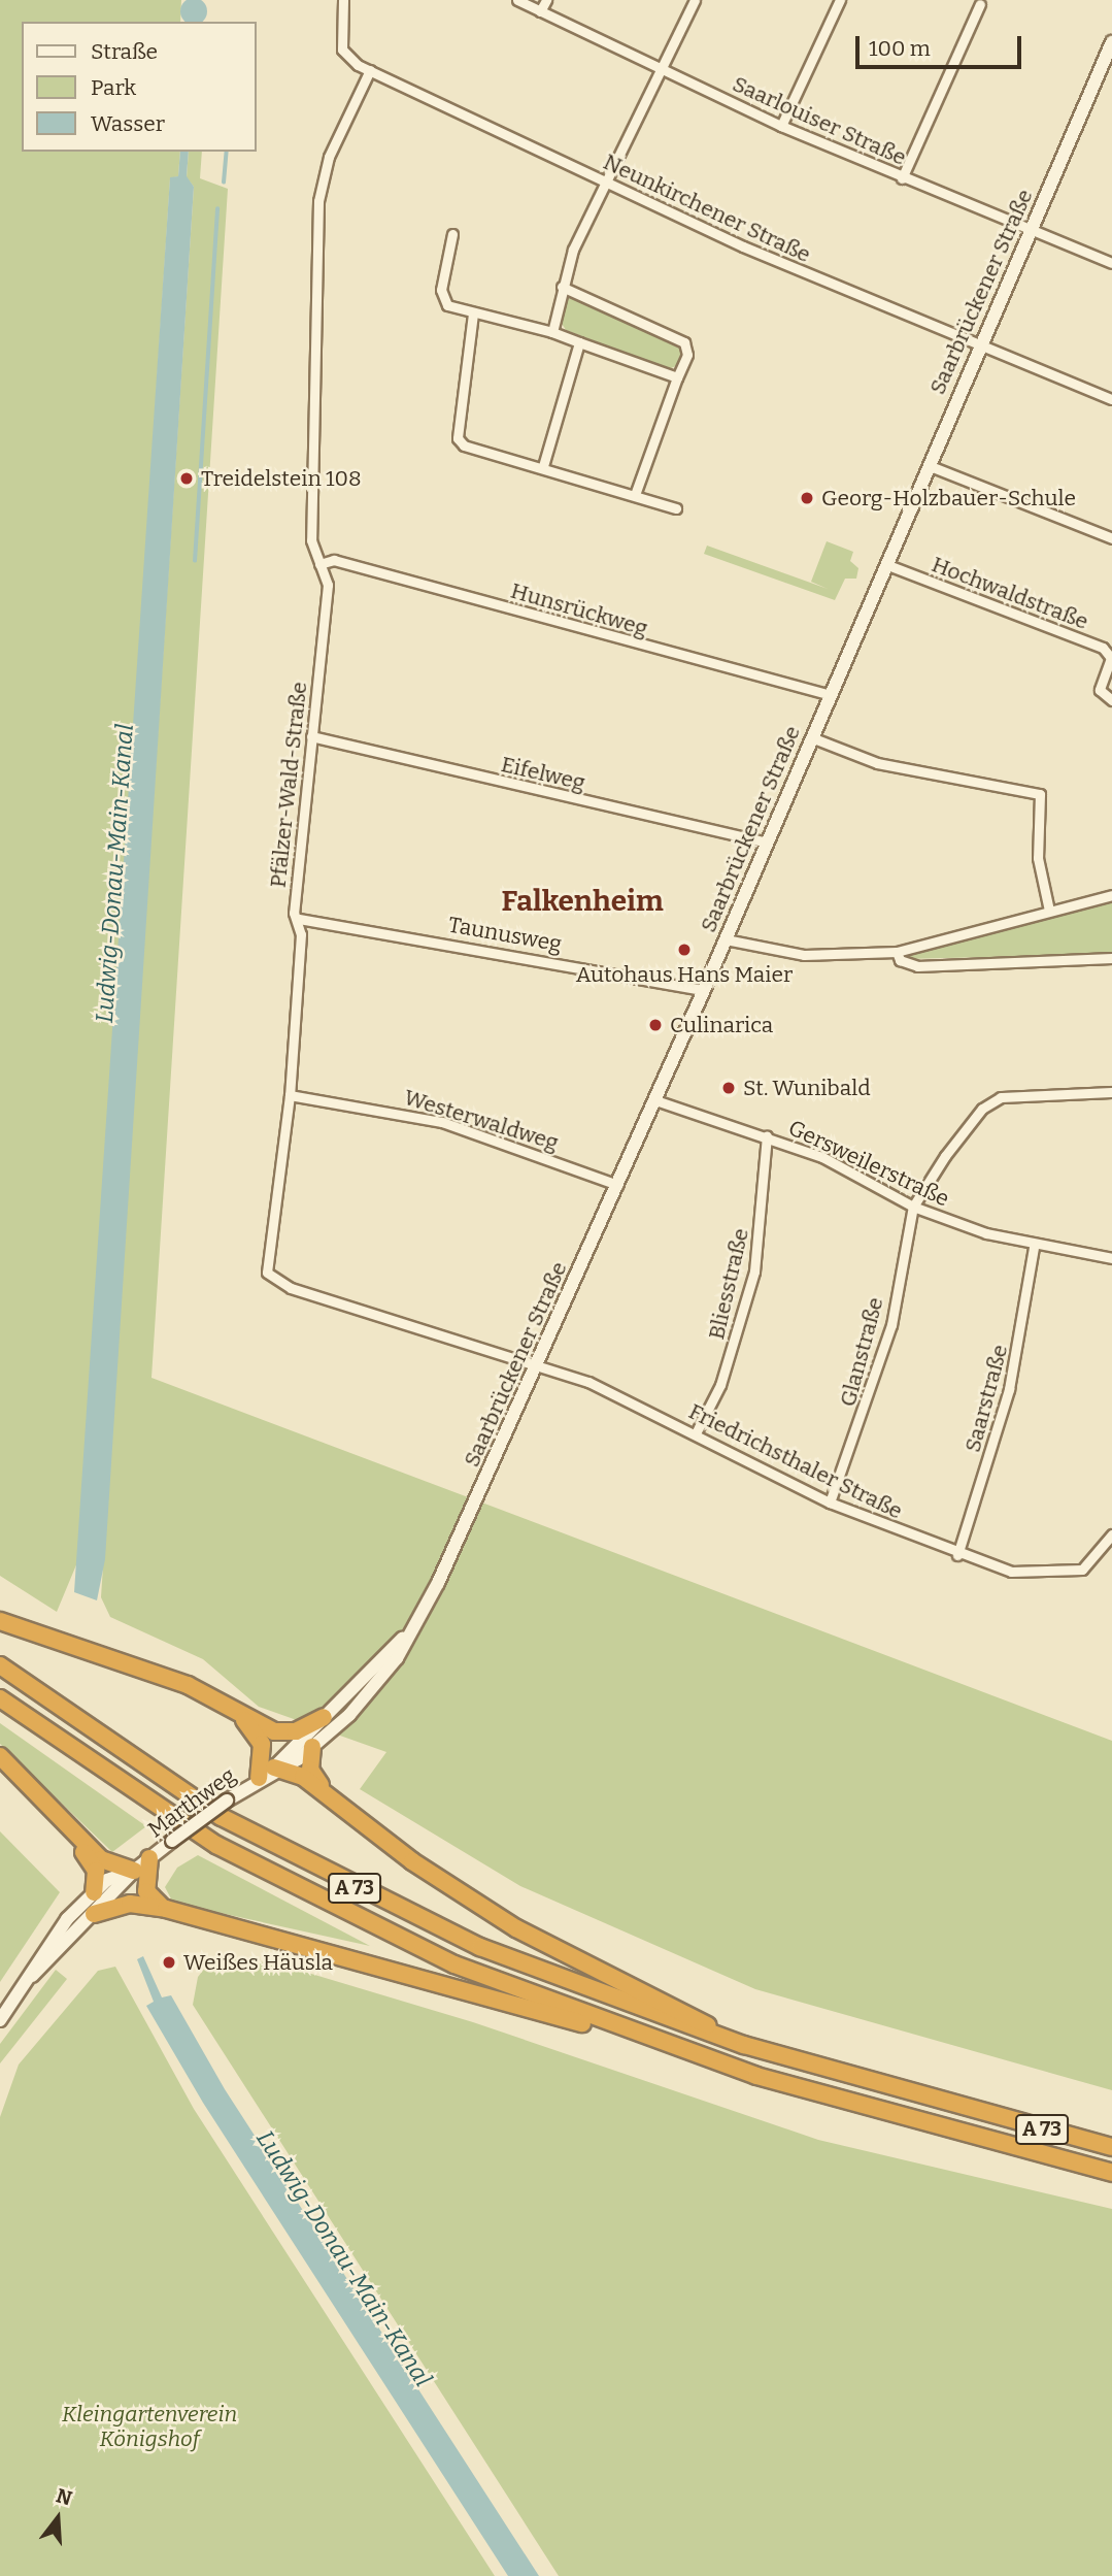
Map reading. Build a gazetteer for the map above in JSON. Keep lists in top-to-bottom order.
{
  "streets": {
    "highway": ["A 73"],
    "main road": ["Saarbrückener Straße", "Marthweg"],
    "street": [
      "Saarlouiser Straße",
      "Neunkirchener Straße",
      "Hochwaldstraße",
      "Hunsrückweg",
      "Eifelweg",
      "Pfälzer-Wald-Straße",
      "Taunusweg",
      "Westerwaldweg",
      "Gersweilerstraße",
      "Bliesstraße",
      "Glanstraße",
      "Saarstraße",
      "Friedrichsthaler Straße"
    ]
  },
  "crossings": [
    ["Saarlouiser Straße", "Saarbrückener Straße"],
    ["Neunkirchener Straße", "Saarbrückener Straße"],
    ["Neunkirchener Straße", "Pfälzer-Wald-Straße"],
    ["Saarbrückener Straße", "Hochwaldstraße"],
    ["Saarbrückener Straße", "Hunsrückweg"],
    ["Saarbrückener Straße", "Eifelweg"],
    ["Saarbrückener Straße", "Pfälzer-Wald-Straße"],
    ["Saarbrückener Straße", "Taunusweg"],
    ["Saarbrückener Straße", "Westerwaldweg"],
    ["Saarbrückener Straße", "Gersweilerstraße"],
    ["Saarbrückener Straße", "Friedrichsthaler Straße"],
    ["Saarbrückener Straße", "Marthweg"],
    ["Hunsrückweg", "Pfälzer-Wald-Straße"],
    ["Eifelweg", "Pfälzer-Wald-Straße"],
    ["Pfälzer-Wald-Straße", "Taunusweg"],
    ["Pfälzer-Wald-Straße", "Westerwaldweg"],
    ["Pfälzer-Wald-Straße", "Friedrichsthaler Straße"],
    ["Gersweilerstraße", "Bliesstraße"],
    ["Gersweilerstraße", "Glanstraße"],
    ["Gersweilerstraße", "Saarstraße"],
    ["Bliesstraße", "Friedrichsthaler Straße"],
    ["Glanstraße", "Friedrichsthaler Straße"],
    ["Saarstraße", "Friedrichsthaler Straße"],
    ["Marthweg", "A 73"]
  ],
  "districts": ["Falkenheim"],
  "water": ["Ludwig-Donau-Main-Kanal"],
  "parks": ["Kleingartenverein Königshof"],
  "places": [
    "Treidelstein 108",
    "Georg-Holzbauer-Schule",
    "Autohaus Hans Maier",
    "Culinarica",
    "St. Wunibald",
    "Weißes Häusla"
  ],
  "legend": ["Straße", "Park", "Wasser"],
  "scale_bar": "100 m",
  "north": "top"
}
